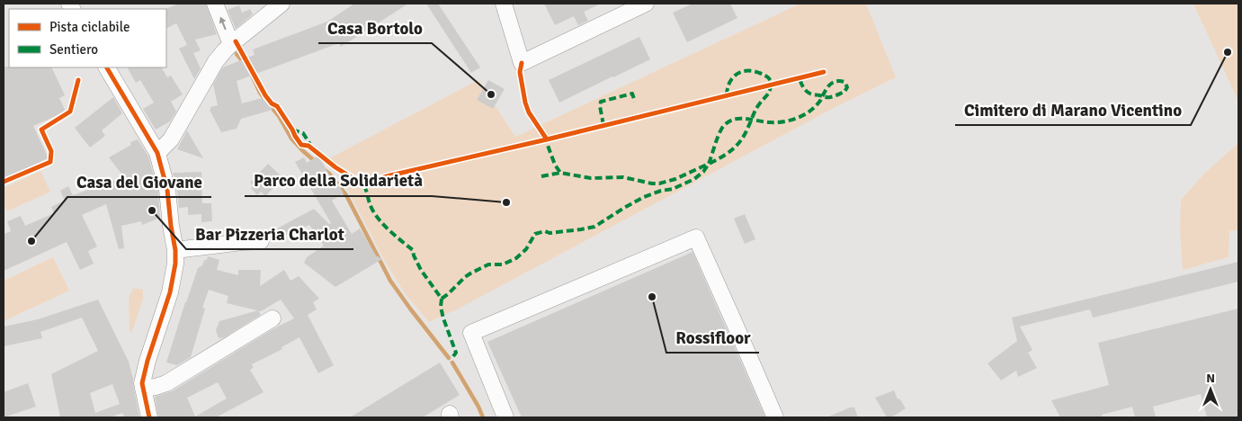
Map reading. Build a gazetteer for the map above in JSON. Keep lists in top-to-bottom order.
{
  "places": [
    "Cimitero di Marano Vicentino",
    "Casa Bortolo",
    "Parco della Solidarietà",
    "Bar Pizzeria Charlot",
    "Casa del Giovane",
    "Rossifloor"
  ],
  "legend": ["Pista ciclabile", "Sentiero"],
  "north": "top"
}
